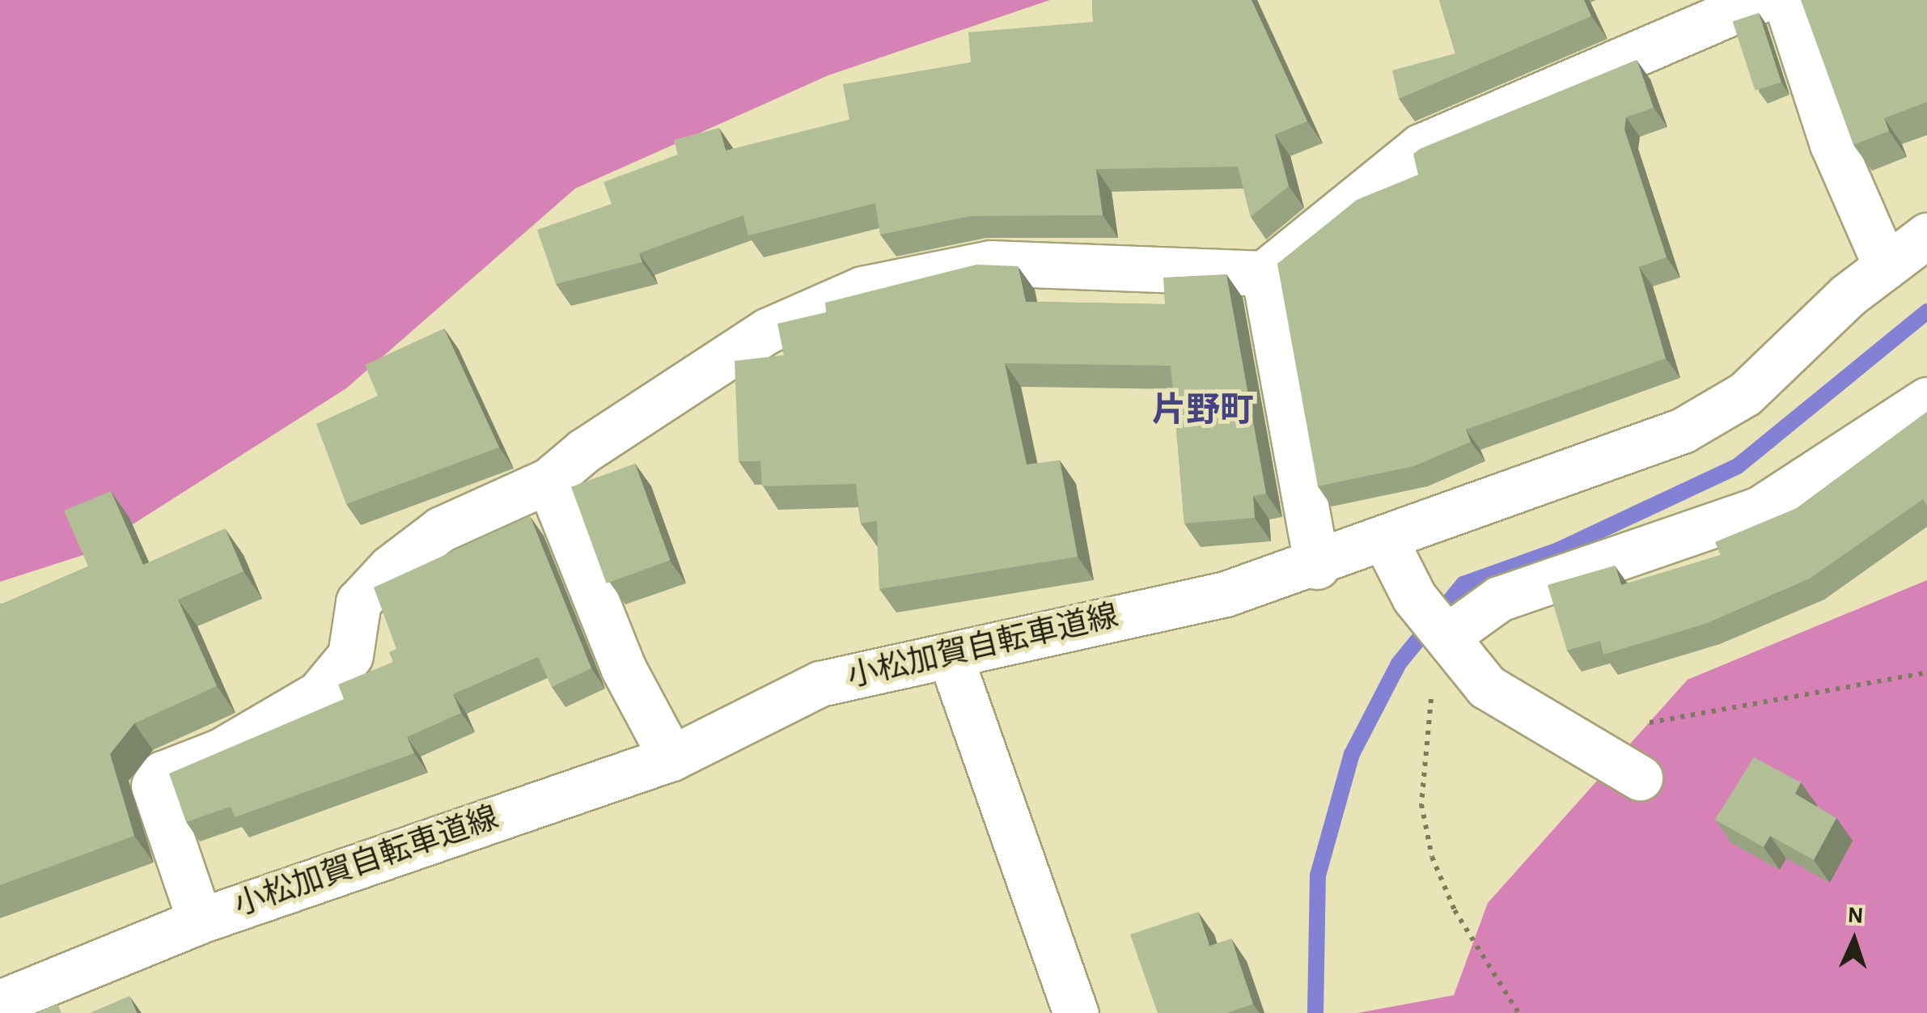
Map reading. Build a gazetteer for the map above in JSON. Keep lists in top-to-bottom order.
{
  "streets": {
    "street": ["小松加賀自転車道線"]
  },
  "districts": ["片野町"],
  "north": "top"
}
